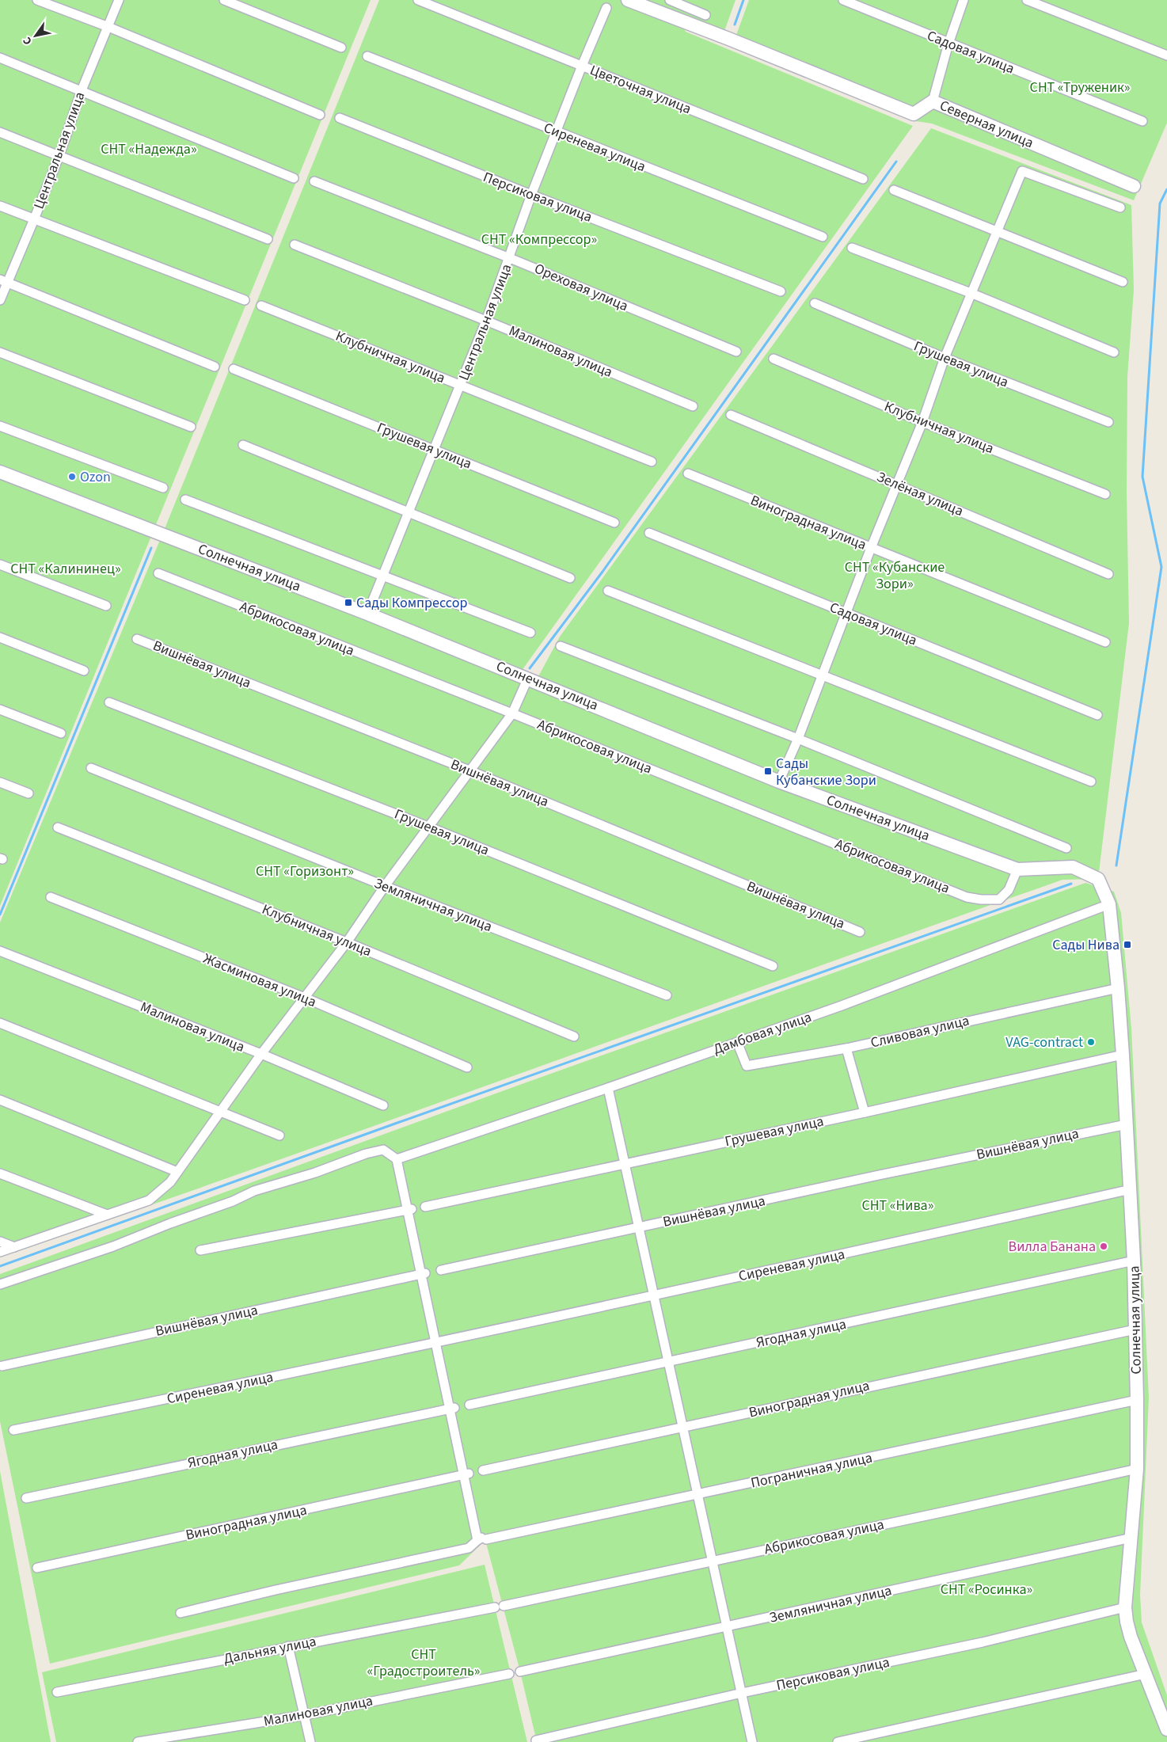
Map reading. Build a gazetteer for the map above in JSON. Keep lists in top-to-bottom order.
{
  "streets": {
    "street": [
      "Садовая улица",
      "Цветочная улица",
      "Северная улица",
      "Сиреневая улица",
      "Центральная улица",
      "Персиковая улица",
      "Ореховая улица",
      "Малиновая улица",
      "Клубничная улица",
      "Грушевая улица",
      "Зелёная улица",
      "Виноградная улица",
      "Солнечная улица",
      "Абрикосовая улица",
      "Вишнёвая улица",
      "Земляничная улица",
      "Жасминовая улица",
      "Сливовая улица",
      "Дамбовая улица",
      "Ягодная улица",
      "Пограничная улица",
      "Дальняя улица"
    ]
  },
  "crossings": [
    ["Цветочная улица", "Центральная улица"],
    ["Сиреневая улица", "Центральная улица"],
    ["Сиреневая улица", "Солнечная улица"],
    ["Центральная улица", "Персиковая улица"],
    ["Центральная улица", "Ореховая улица"],
    ["Центральная улица", "Малиновая улица"],
    ["Центральная улица", "Клубничная улица"],
    ["Центральная улица", "Грушевая улица"],
    ["Центральная улица", "Солнечная улица"],
    ["Персиковая улица", "Солнечная улица"],
    ["Грушевая улица", "Солнечная улица"],
    ["Виноградная улица", "Солнечная улица"],
    ["Солнечная улица", "Абрикосовая улица"],
    ["Солнечная улица", "Вишнёвая улица"],
    ["Солнечная улица", "Земляничная улица"],
    ["Солнечная улица", "Сливовая улица"],
    ["Солнечная улица", "Дамбовая улица"],
    ["Солнечная улица", "Ягодная улица"],
    ["Солнечная улица", "Пограничная улица"],
    ["Абрикосовая улица", "Дальняя улица"],
    ["Сливовая улица", "Дамбовая улица"]
  ],
  "parks": [
    "СНТ «Труженик»",
    "СНТ «Надежда»",
    "СНТ «Компрессор»",
    "СНТ «Кубанские Зори»",
    "СНТ «Калининец»",
    "СНТ «Горизонт»",
    "СНТ «Нива»",
    "СНТ «Росинка»",
    "СНТ «Градостроитель»"
  ],
  "places": {
    "other": ["Ozon", "VAG-contract", "Вилла Банана"],
    "transit": ["Сады Компрессор", "Сады Кубанские Зори", "Сады Нива"]
  },
  "north": "bottom left"
}
